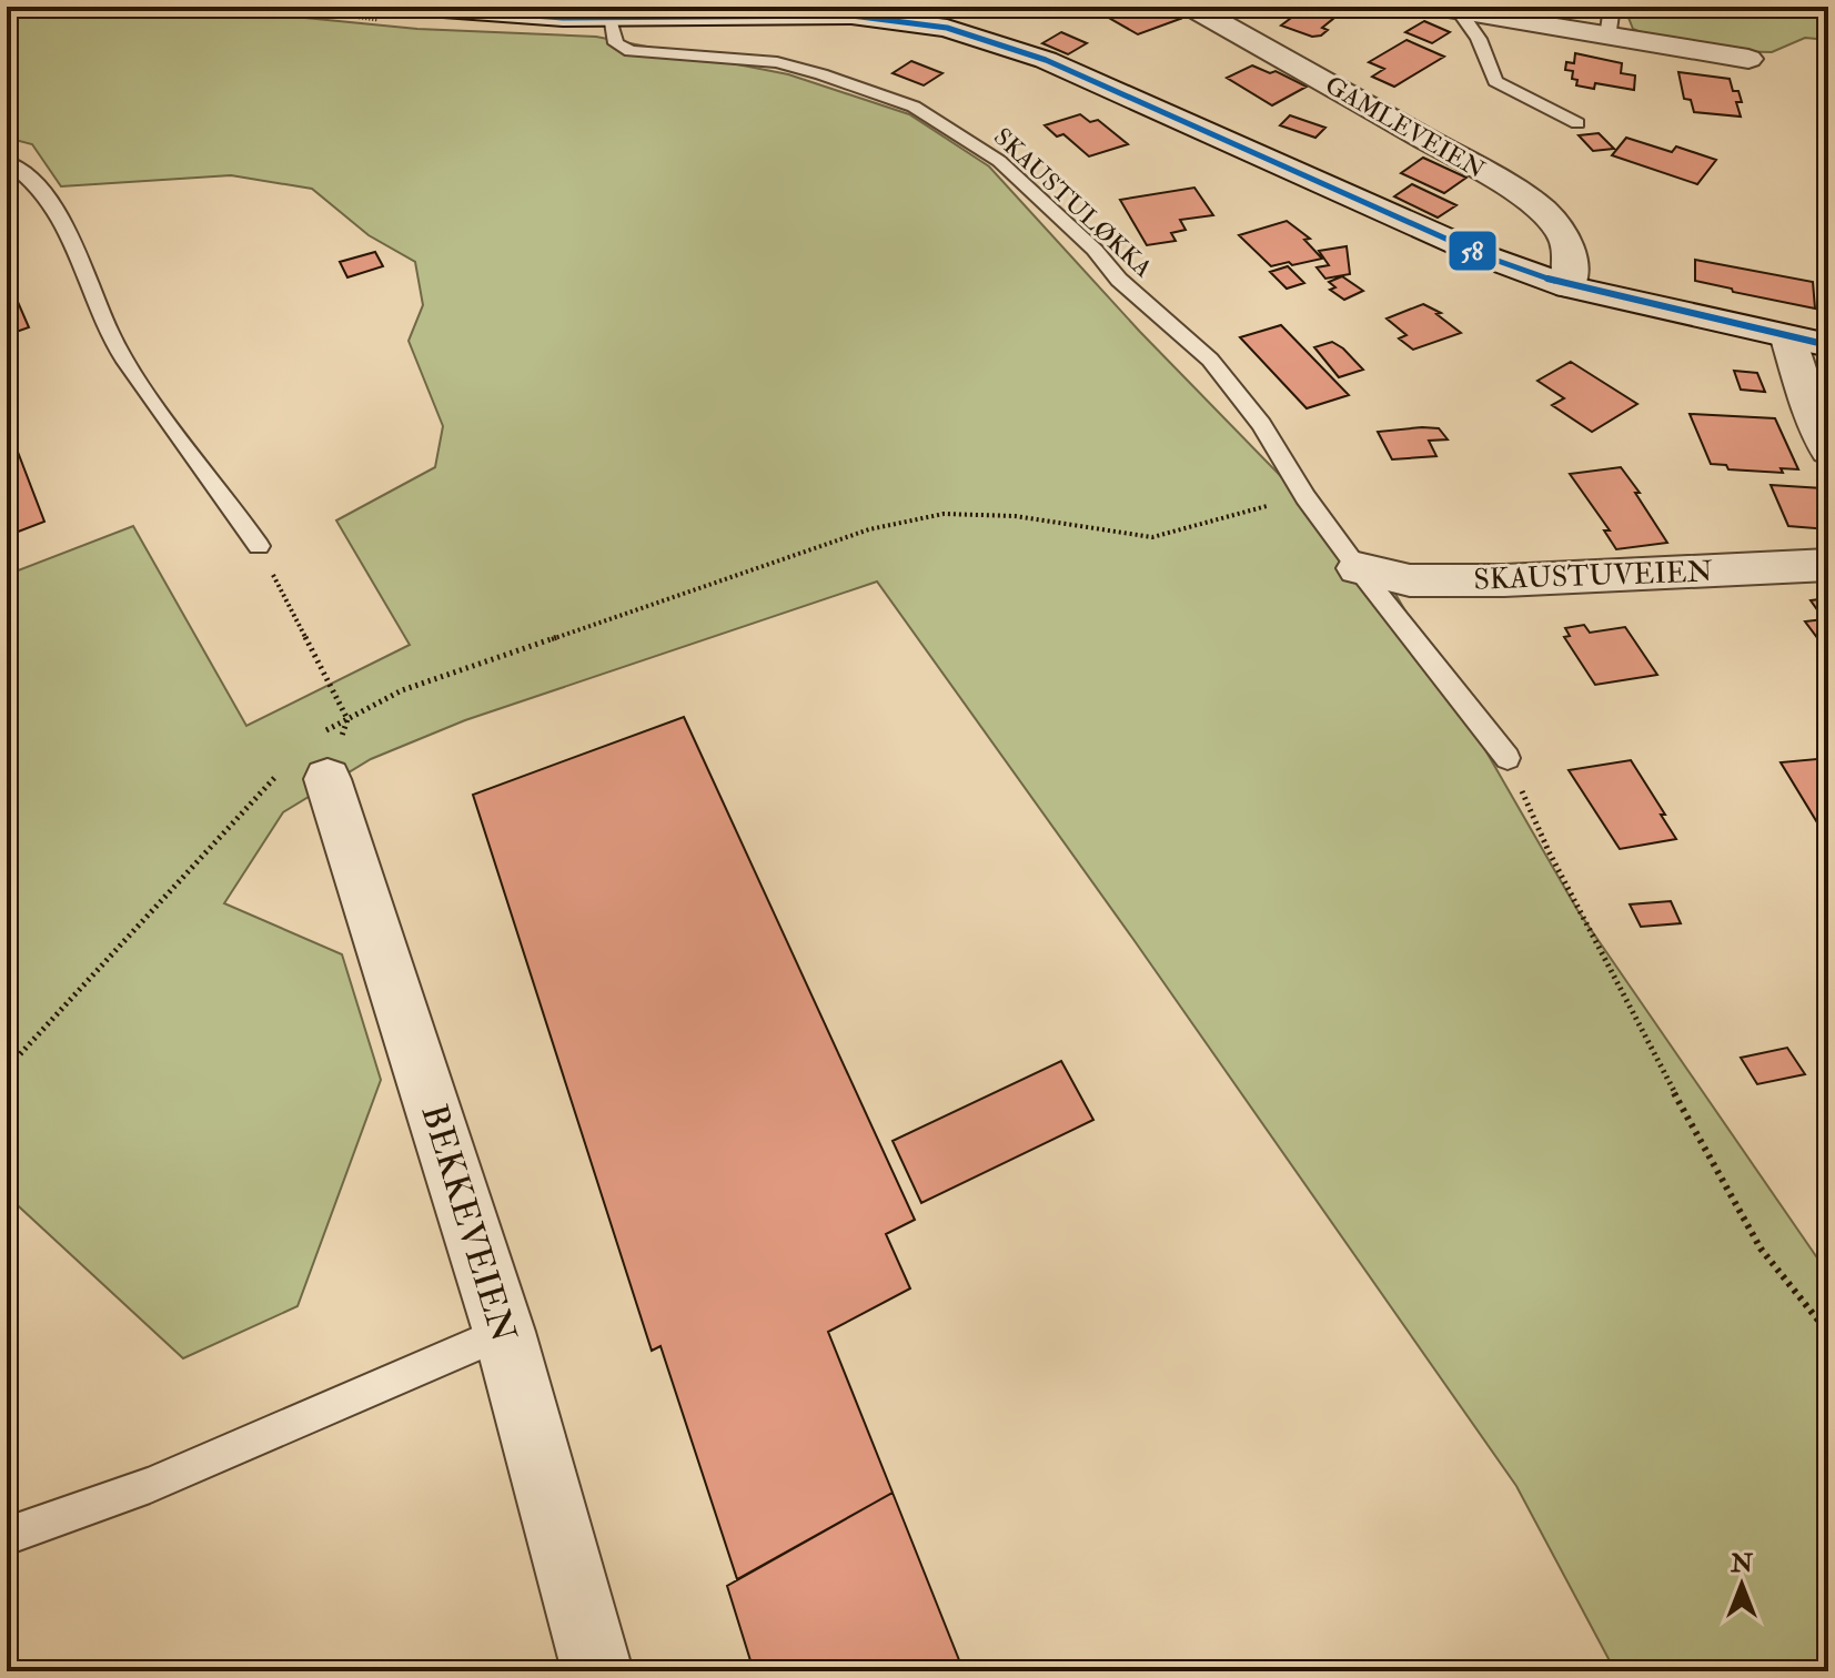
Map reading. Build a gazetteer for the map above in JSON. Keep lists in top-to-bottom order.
{
  "streets": {
    "street": ["GAMLEVEIEN", "SKAUSTUVEIEN", "BEKKEVEIEN"],
    "lane": ["SKAUSTULØKKA"]
  },
  "crossings": [
    ["SKAUSTULØKKA", "SKAUSTUVEIEN"]
  ],
  "lines": ["transit line 58"],
  "north": "top"
}
